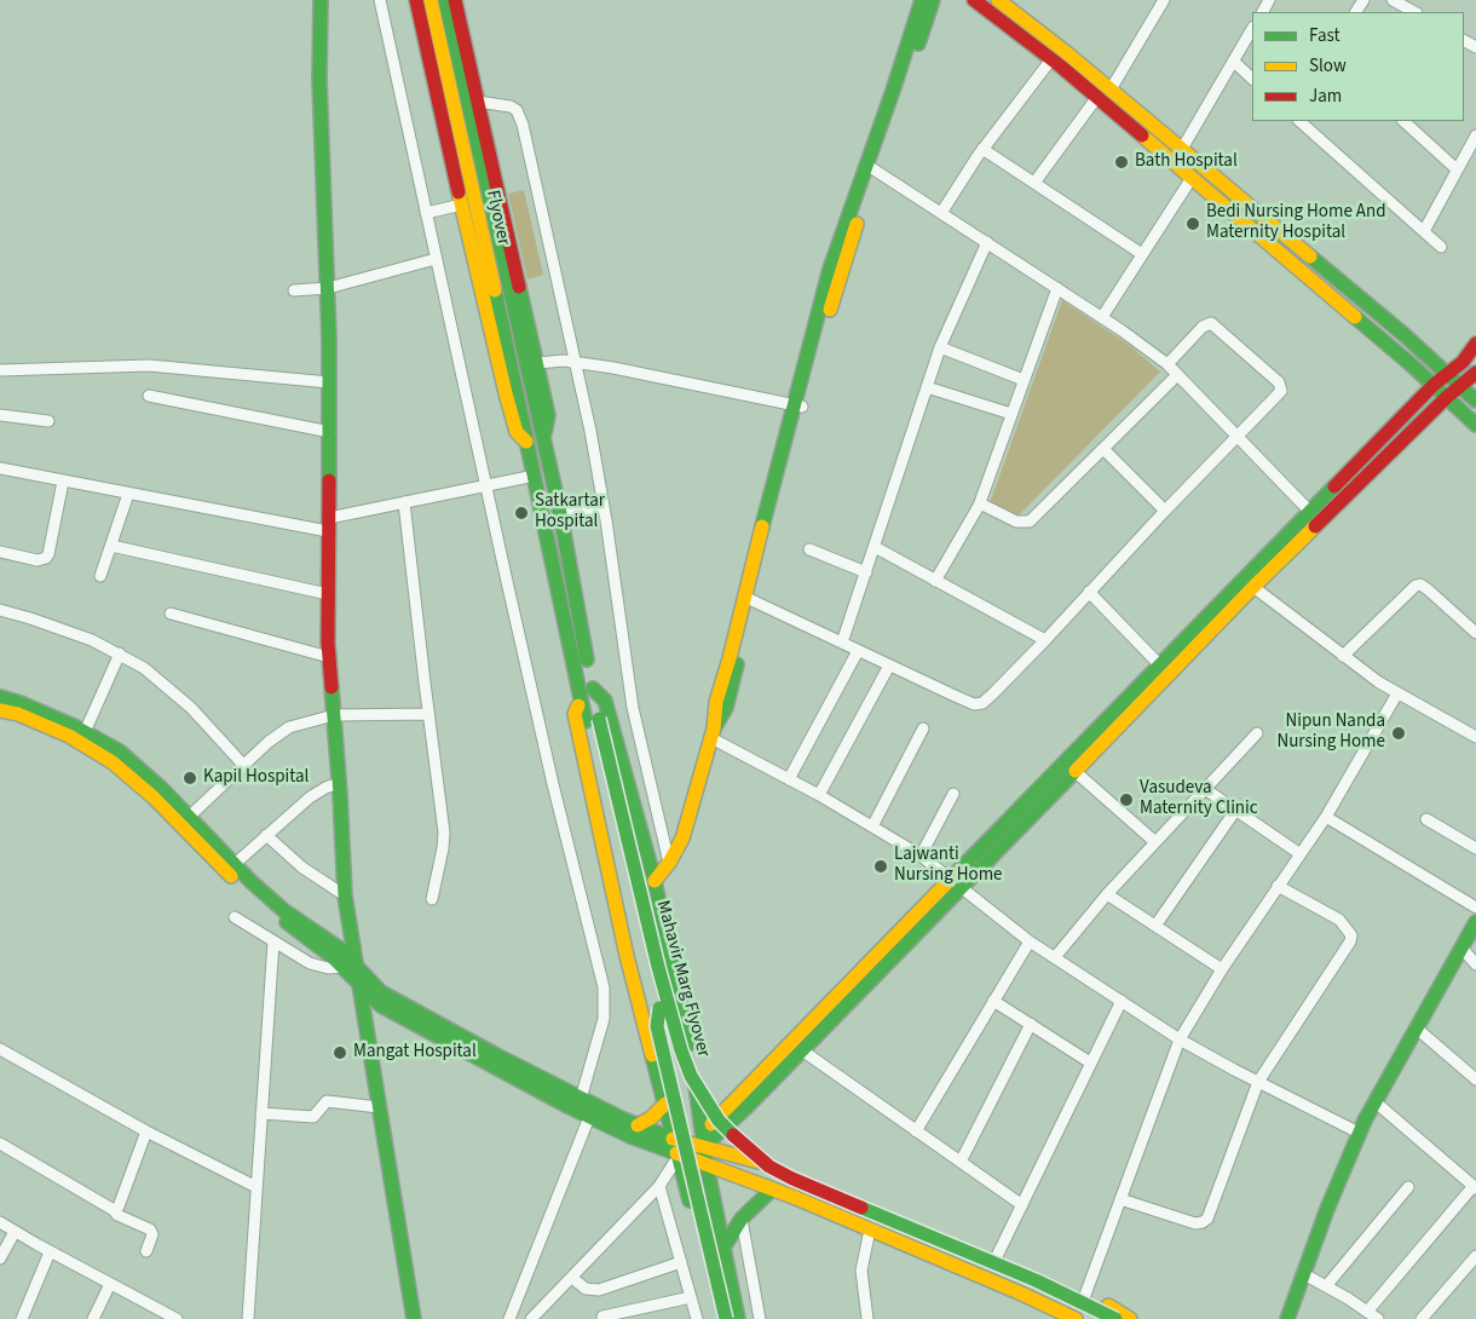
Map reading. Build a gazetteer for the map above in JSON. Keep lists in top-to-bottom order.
{
  "streets": {
    "main road": ["Flyover", "Mahavir Marg Flyover"]
  },
  "crossings": [
    ["Flyover", "Mahavir Marg Flyover"]
  ],
  "places": [
    "Bath Hospital",
    "Bedi Nursing Home And Maternity Hospital",
    "Satkartar Hospital",
    "Nipun Nanda Nursing Home",
    "Kapil Hospital",
    "Vasudeva Maternity Clinic",
    "Lajwanti Nursing Home",
    "Mangat Hospital"
  ],
  "legend": ["Fast", "Slow", "Jam"]
}
